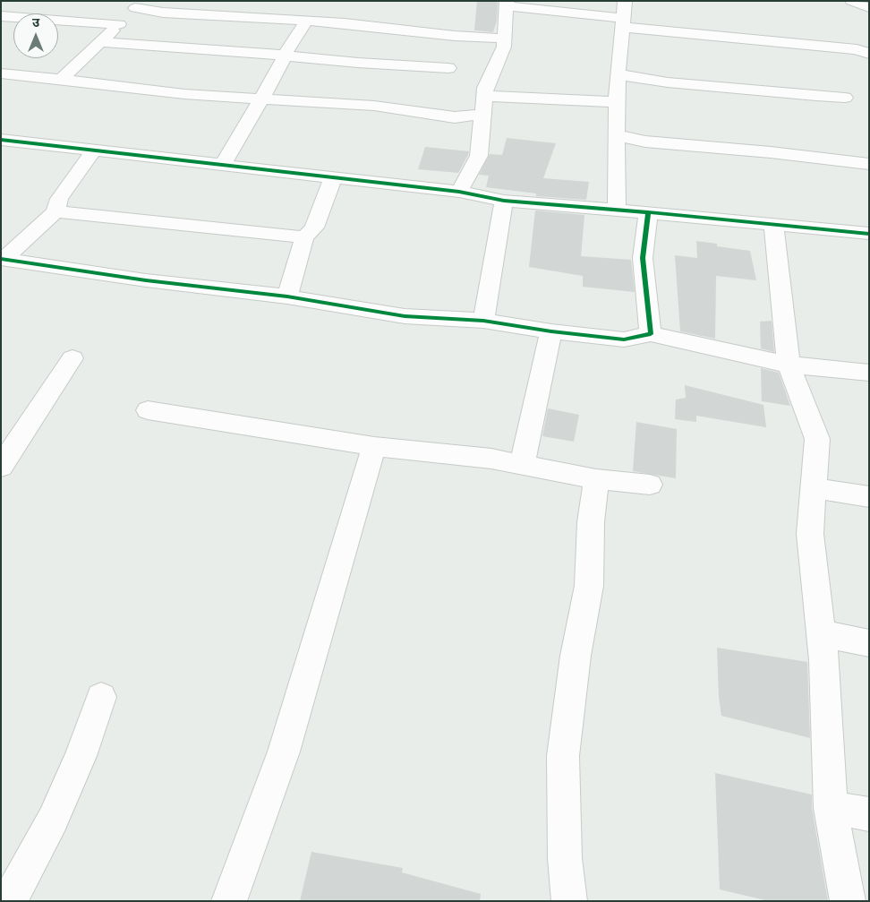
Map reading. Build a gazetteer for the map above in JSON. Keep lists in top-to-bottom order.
{
  "north": "top"
}
